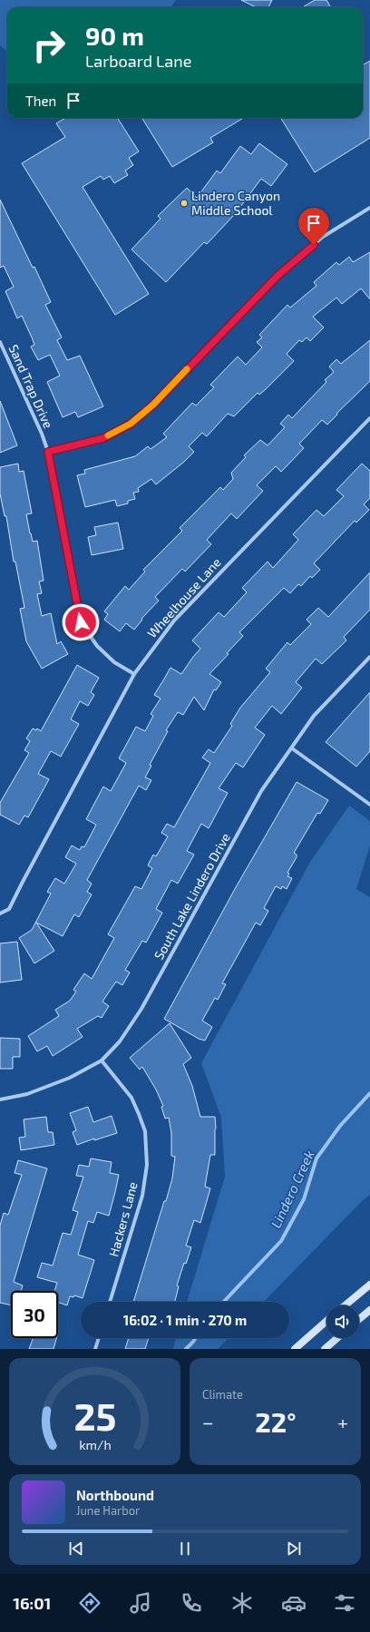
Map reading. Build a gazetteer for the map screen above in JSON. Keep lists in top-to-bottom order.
{
  "streets": {
    "street": [
      "Sand Trap Drive",
      "Wheelhouse Lane",
      "South Lake Lindero Drive",
      "Hackers Lane"
    ]
  },
  "crossings": [
    ["Sand Trap Drive", "Wheelhouse Lane"],
    ["South Lake Lindero Drive", "Hackers Lane"]
  ],
  "water": ["Lindero Creek"],
  "places": ["Lindero Canyon Middle School"],
  "page": {
    "turn": ["90 m", "Larboard Lane"],
    "then": "Then",
    "limit": "30",
    "trip": "16:02 · 1 min · 270 m",
    "tile": "Climate",
    "heat": ["−", "22°", "+"],
    "song": ["Northbound", "June Harbor"],
    "tabs": "16:01",
    "gauge": ["25", "km/h"]
  }
}
